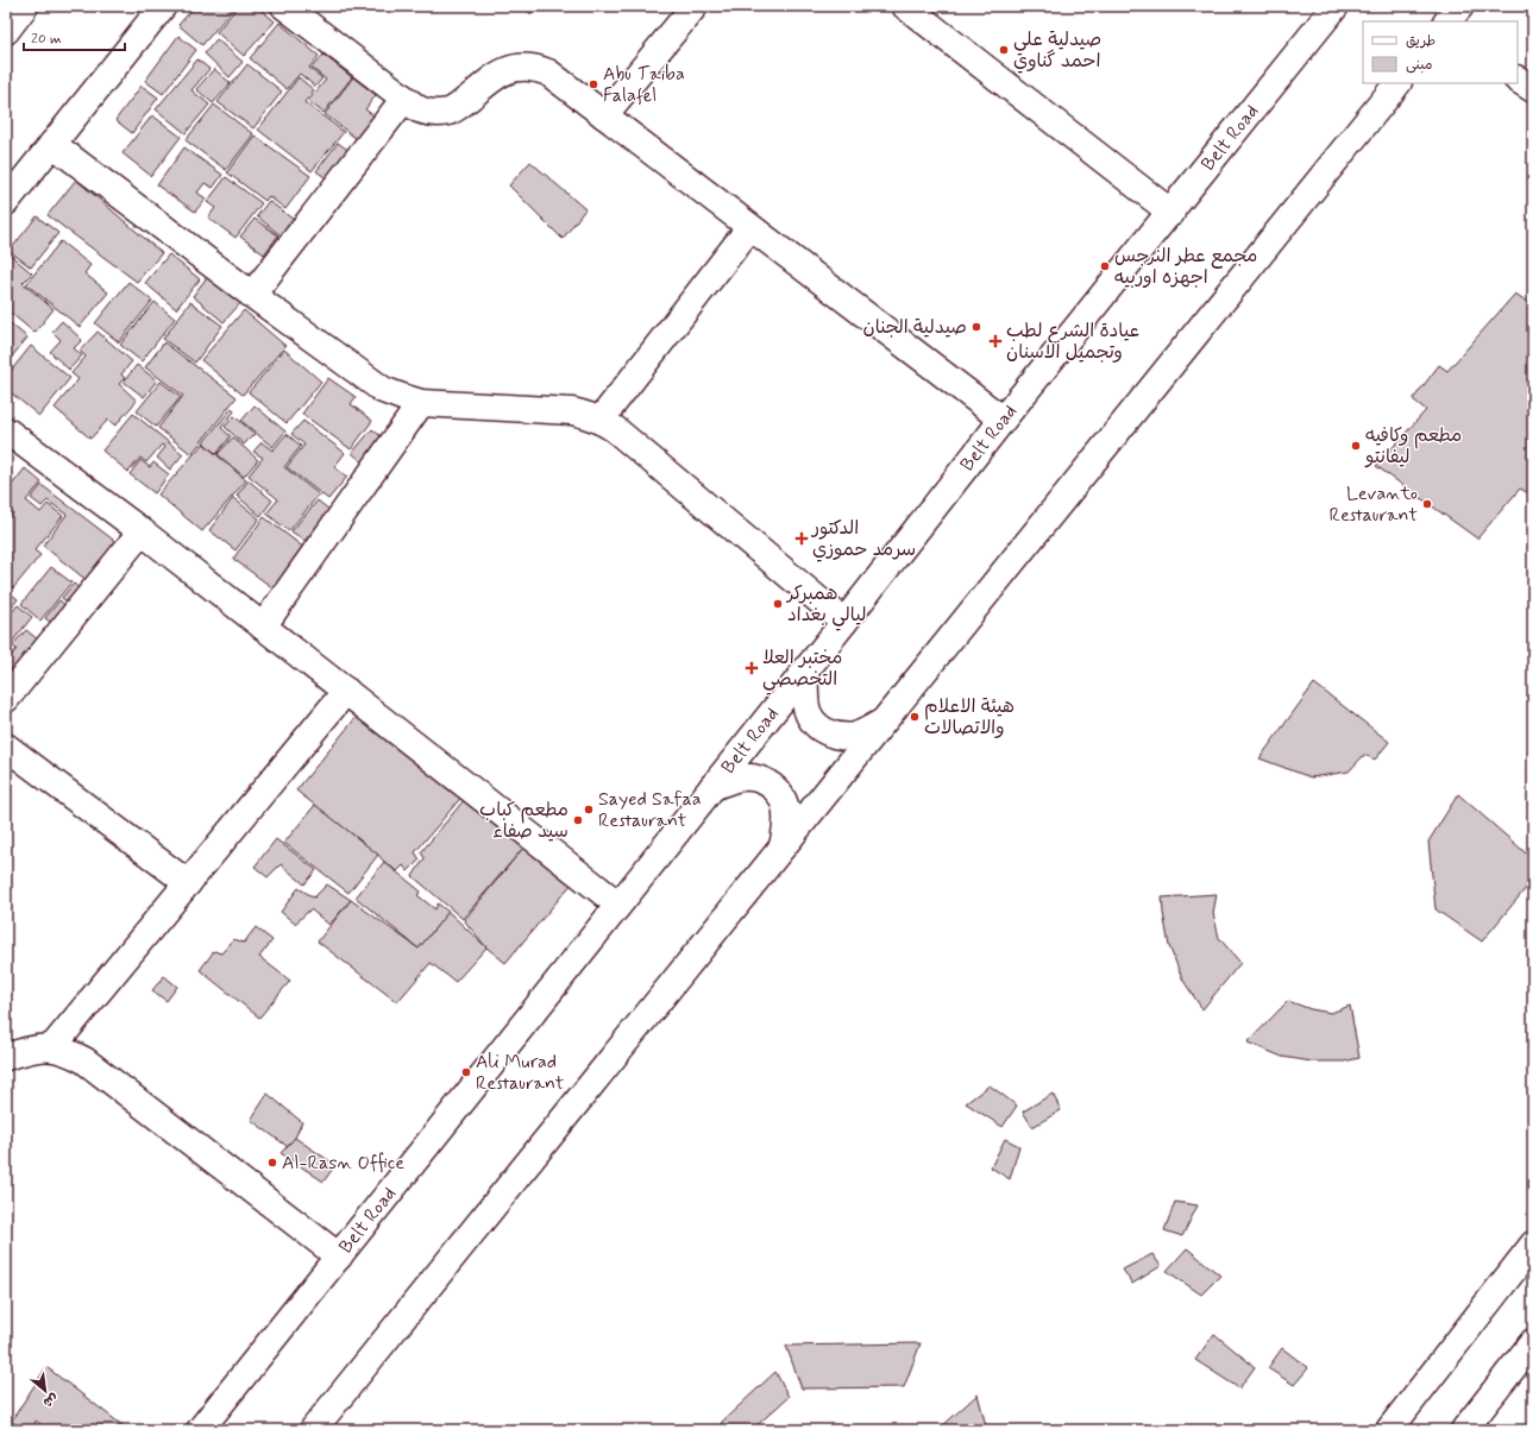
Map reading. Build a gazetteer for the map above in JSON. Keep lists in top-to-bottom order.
{
  "streets": {
    "street": ["Belt Road"]
  },
  "places": {
    "other": [
      "صيدلية علي احمد گناوي",
      "Abu Taiba Falafel",
      "مجمع عطر النرجس اجهزه اوربيه",
      "صيدلية الجنان",
      "مطعم وكافيه ليفانتو",
      "Levanto Restaurant",
      "همبركر ليالي بغداد",
      "هيئة الاعلام والاتصالات",
      "Sayed Safaa Restaurant",
      "مطعم كباب سيد صفاء",
      "Ali Murad Restaurant",
      "Al-Rasn Office"
    ],
    "health": ["عيادة الشرع لطب وتجميل الاسنان", "الدكتور سرمد حموزي", "مختبر العلا التخصصي"]
  },
  "legend": ["طريق", "مبنى"],
  "scale_bar": "20 m",
  "north": "bottom right"
}
